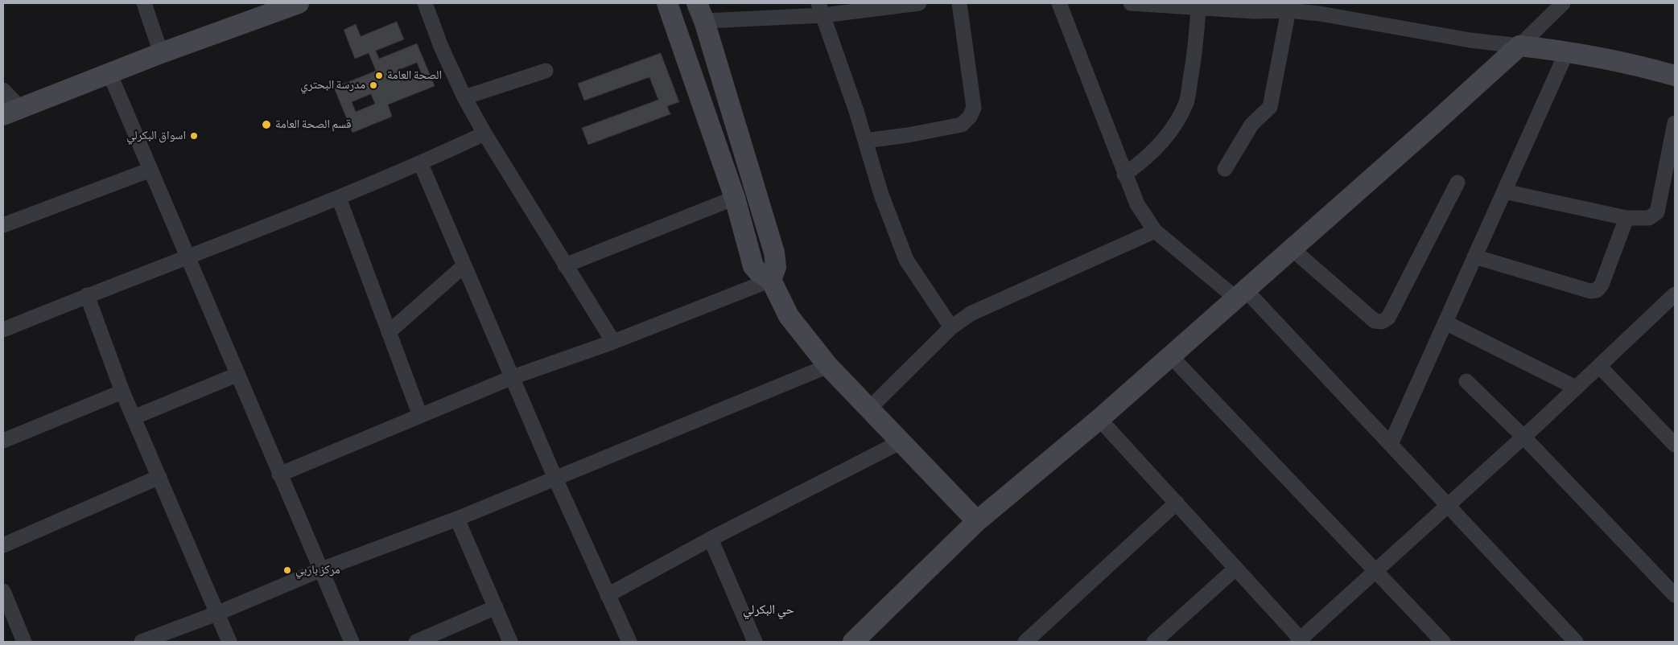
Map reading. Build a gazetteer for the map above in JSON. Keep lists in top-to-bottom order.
{
  "districts": ["حي البكرلي"],
  "places": [
    "الصحة العامة",
    "مدرسة البحتري",
    "قسم الصحة العامة",
    "اسواق البكرلي",
    "مركز باربي"
  ]
}
